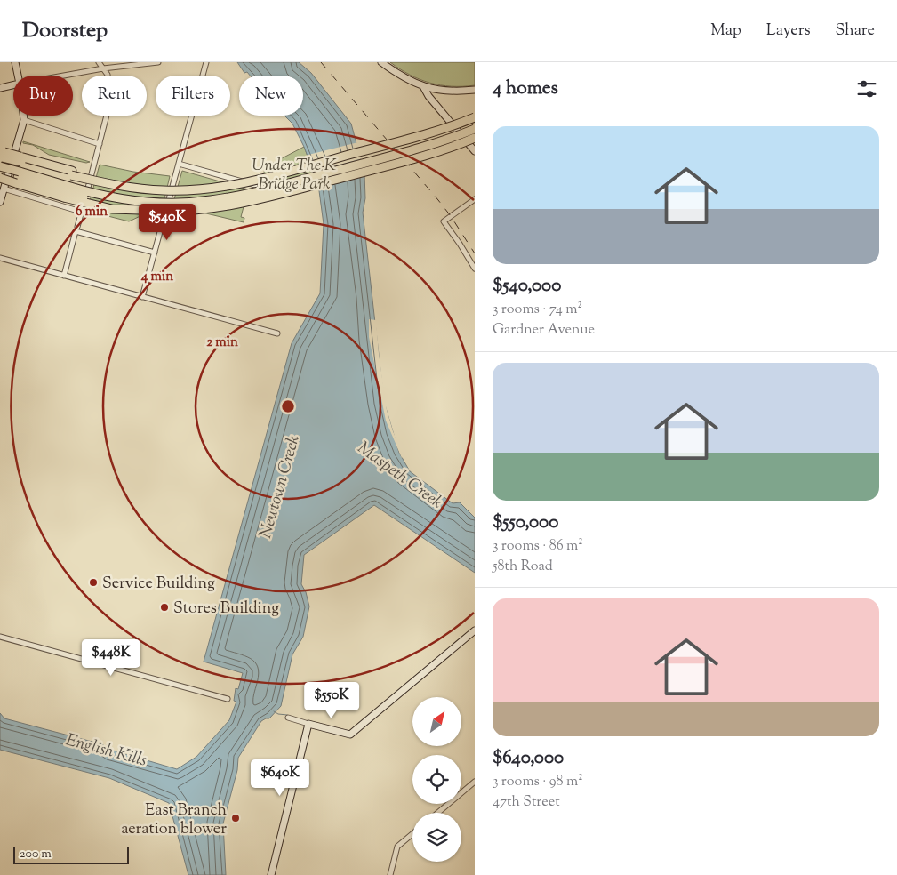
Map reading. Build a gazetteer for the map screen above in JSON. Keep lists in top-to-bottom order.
{
  "water": ["Maspeth Creek", "Newtown Creek", "English Kills"],
  "parks": ["Under The K Bridge Park"],
  "places": ["Service Building", "Stores Building", "East Branch aeration blower"],
  "scale_bar": "200 m",
  "north": "top right",
  "page": {
    "header": "Doorstep",
    "nav": ["Map", "Layers", "Share"],
    "heading": "4 homes",
    "chip": [
      "Buy",
      "Rent",
      "Filters",
      "New"
    ],
    "list": [
      {
        "name": "$540,000",
        "note": "3 rooms · 74 m² · Gardner Avenue"
      },
      {
        "name": "$550,000",
        "note": "3 rooms · 86 m² · 58th Road"
      },
      {
        "name": "$640,000",
        "note": "3 rooms · 98 m² · 47th Street"
      }
    ],
    "price": [
      "$540K",
      "$448K",
      "$550K",
      "$640K"
    ],
    "scale": "200 m"
  },
  "rings": ["6 min", "4 min", "2 min"]
}
